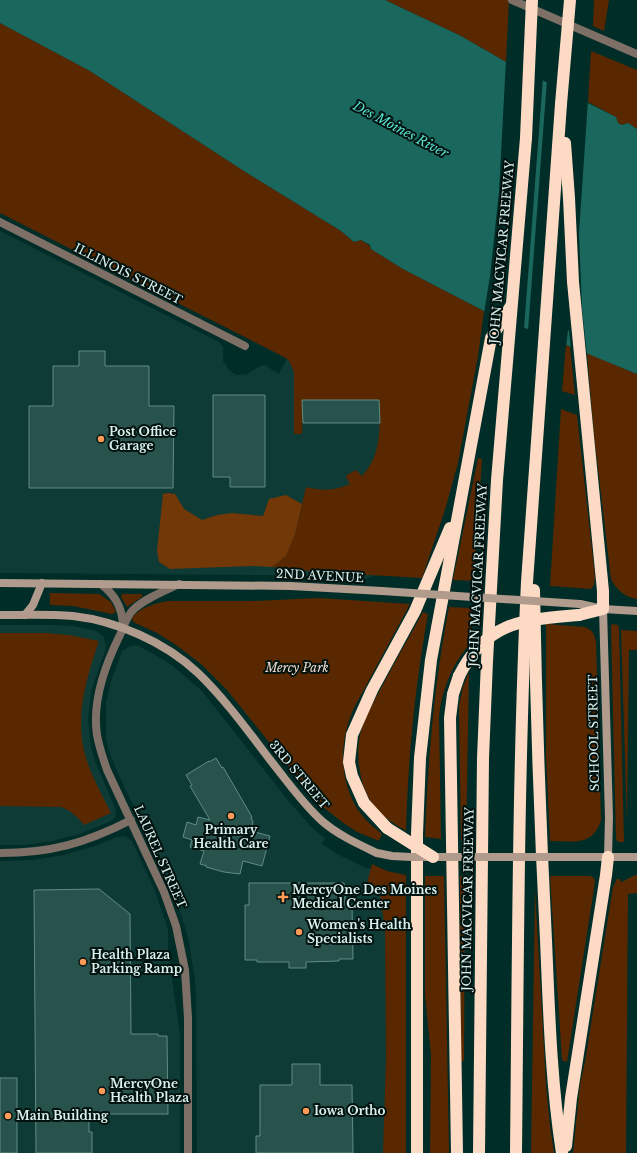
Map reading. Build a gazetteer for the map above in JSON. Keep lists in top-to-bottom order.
{
  "streets": {
    "highway": ["JOHN MACVICAR FREEWAY"],
    "main road": ["2ND AVENUE", "SCHOOL STREET", "3RD STREET"],
    "street": ["ILLINOIS STREET", "LAUREL STREET"]
  },
  "crossings": [
    ["2ND AVENUE", "LAUREL STREET"],
    ["SCHOOL STREET", "3RD STREET"],
    ["3RD STREET", "LAUREL STREET"]
  ],
  "water": ["Des Moines River"],
  "parks": ["Mercy Park"],
  "places": {
    "other": [
      "Post Office Garage",
      "Primary Health Care",
      "Women's Health Specialists",
      "Health Plaza Parking Ramp",
      "MercyOne Health Plaza",
      "Iowa Ortho",
      "Main Building"
    ],
    "health": ["MercyOne Des Moines Medical Center"]
  }
}
